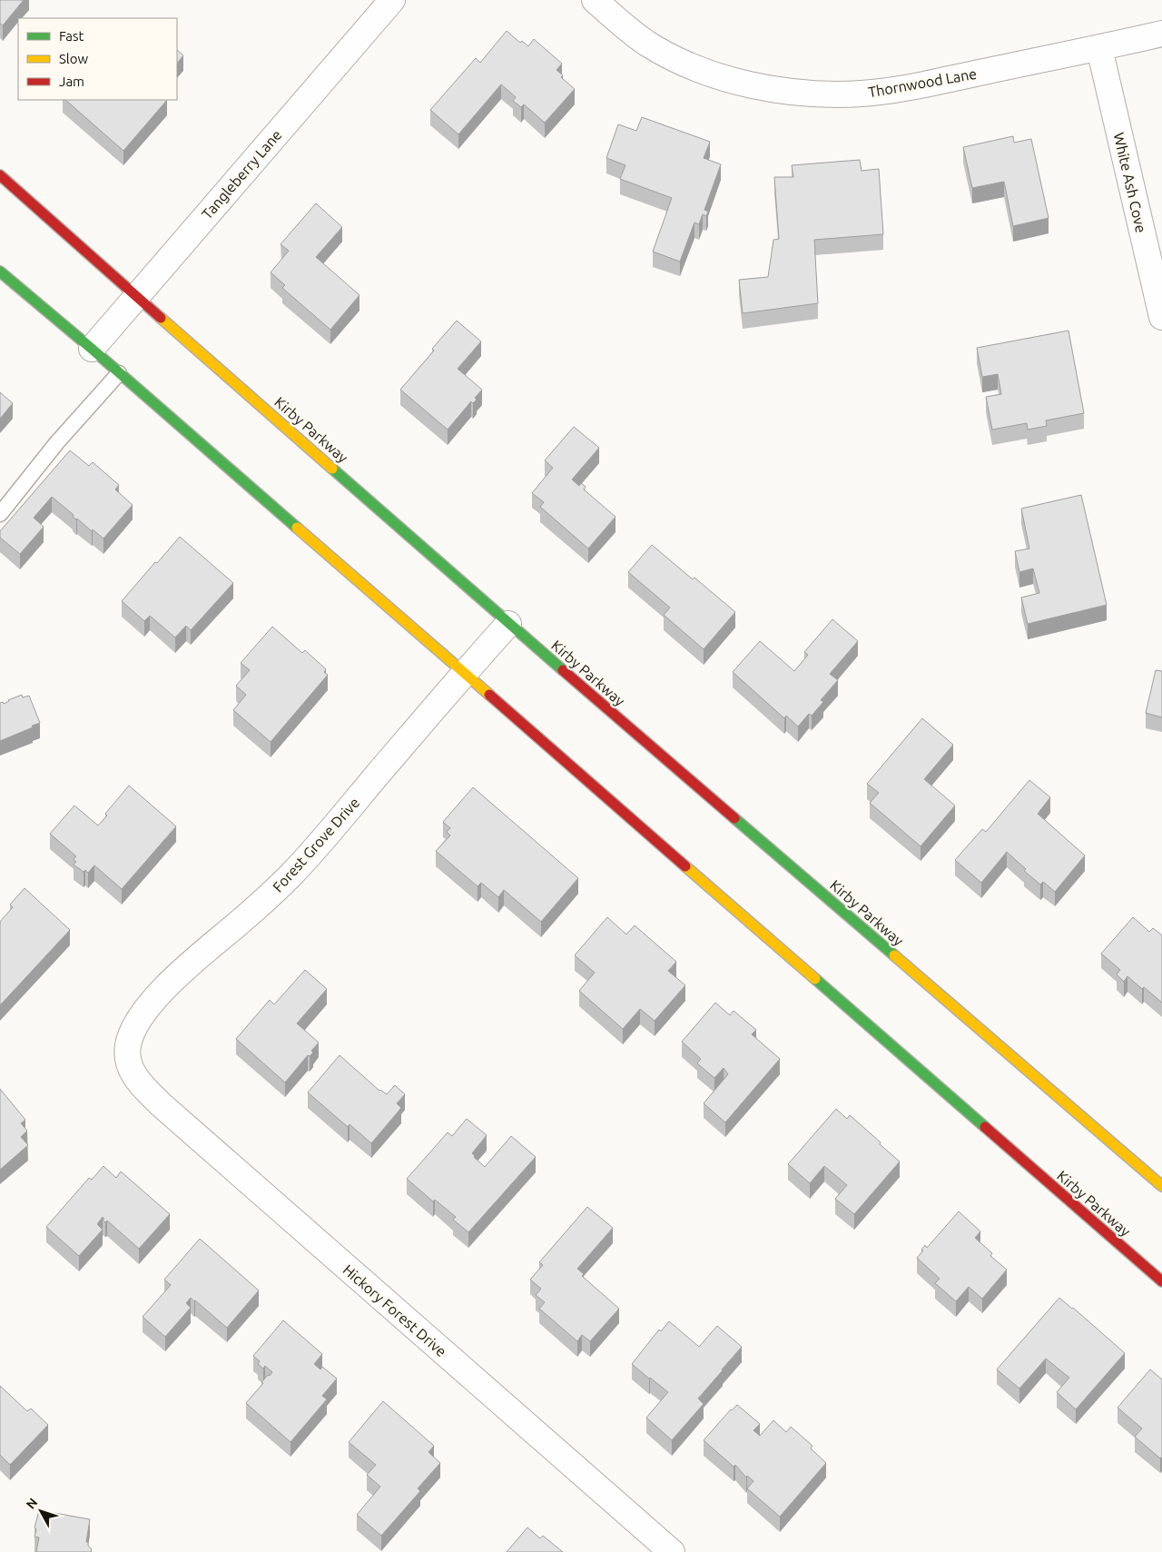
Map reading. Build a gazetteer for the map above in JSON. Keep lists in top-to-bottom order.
{
  "streets": {
    "main road": ["Kirby Parkway"],
    "street": [
      "Thornwood Lane",
      "Tangleberry Lane",
      "White Ash Cove",
      "Forest Grove Drive",
      "Hickory Forest Drive"
    ]
  },
  "crossings": [
    ["Thornwood Lane", "White Ash Cove"],
    ["Tangleberry Lane", "Kirby Parkway"],
    ["Kirby Parkway", "Forest Grove Drive"],
    ["Forest Grove Drive", "Hickory Forest Drive"]
  ],
  "legend": ["Fast", "Slow", "Jam"],
  "north": "top left"
}
